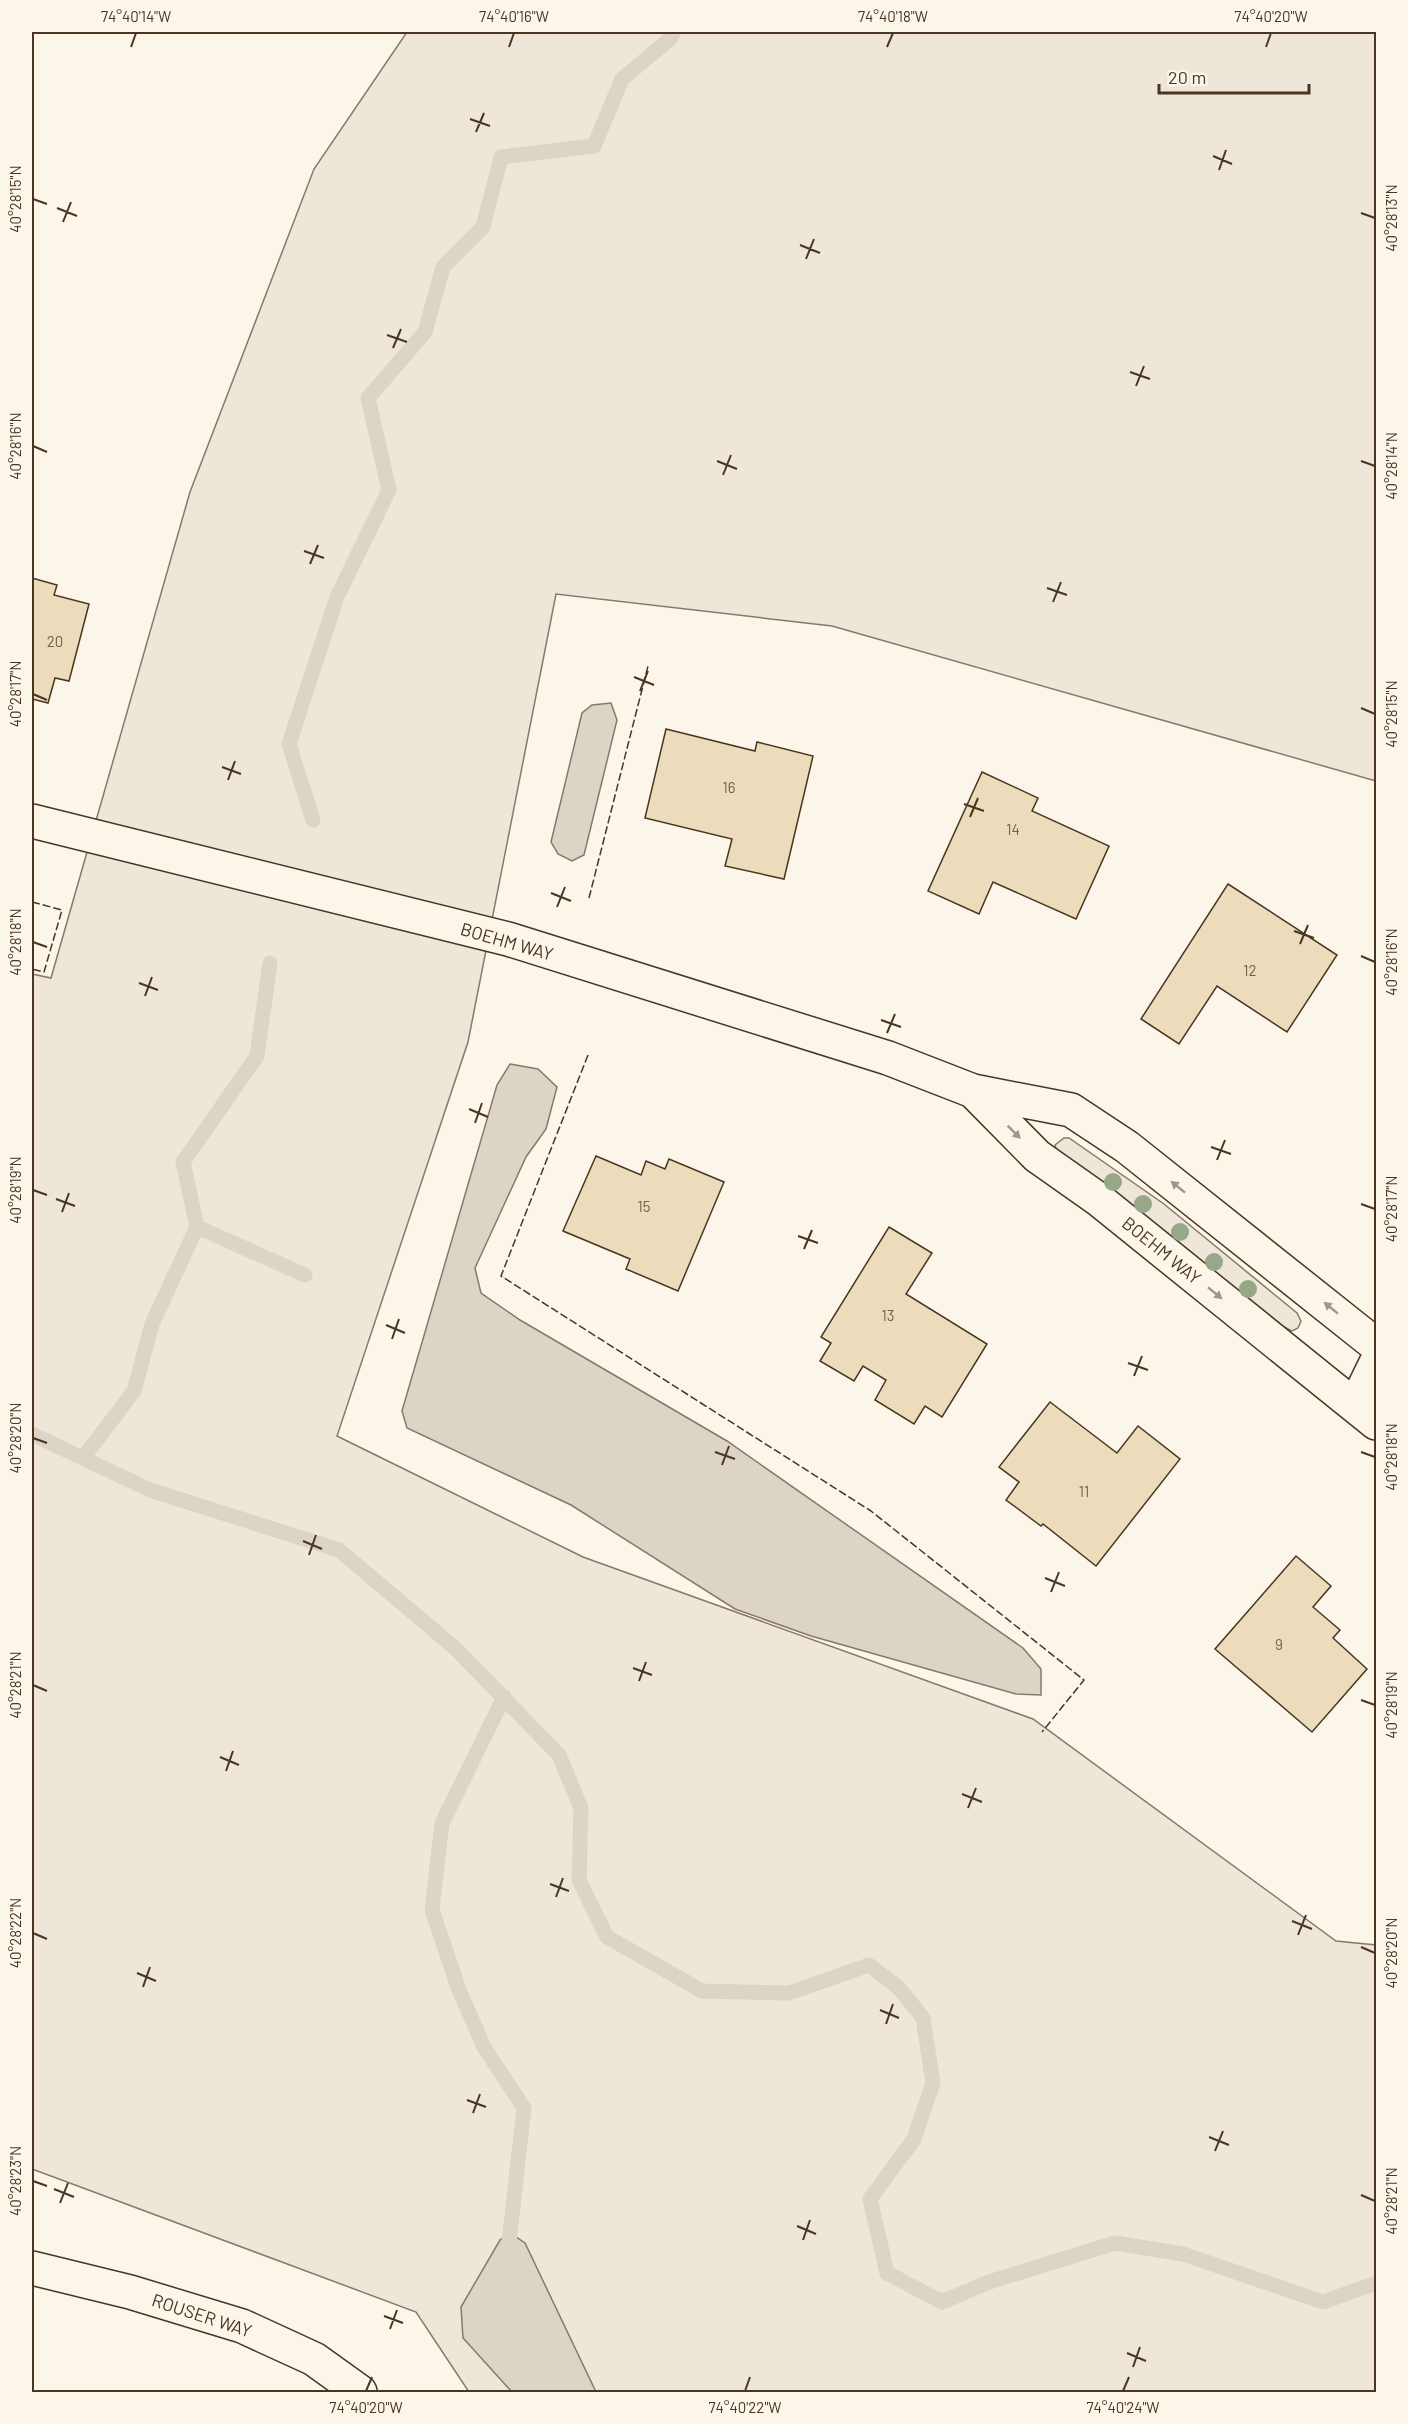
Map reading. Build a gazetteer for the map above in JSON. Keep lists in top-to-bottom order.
{
  "streets": {
    "street": ["BOEHM WAY", "ROUSER WAY"]
  },
  "house_numbers": [
    "20",
    "16",
    "14",
    "12",
    "15",
    "13",
    "11",
    "9"
  ],
  "scale_bar": "20 m",
  "coordinates": [
    "74°40'14\"W",
    "74°40'16\"W",
    "74°40'18\"W",
    "74°40'20\"W",
    "40°28'15\"N",
    "40°28'13\"N",
    "40°28'16\"N",
    "40°28'14\"N",
    "40°28'17\"N",
    "40°28'18\"N",
    "40°28'19\"N",
    "40°28'20\"N",
    "40°28'21\"N",
    "40°28'22\"N",
    "40°28'23\"N",
    "74°40'22\"W",
    "74°40'24\"W"
  ]
}
